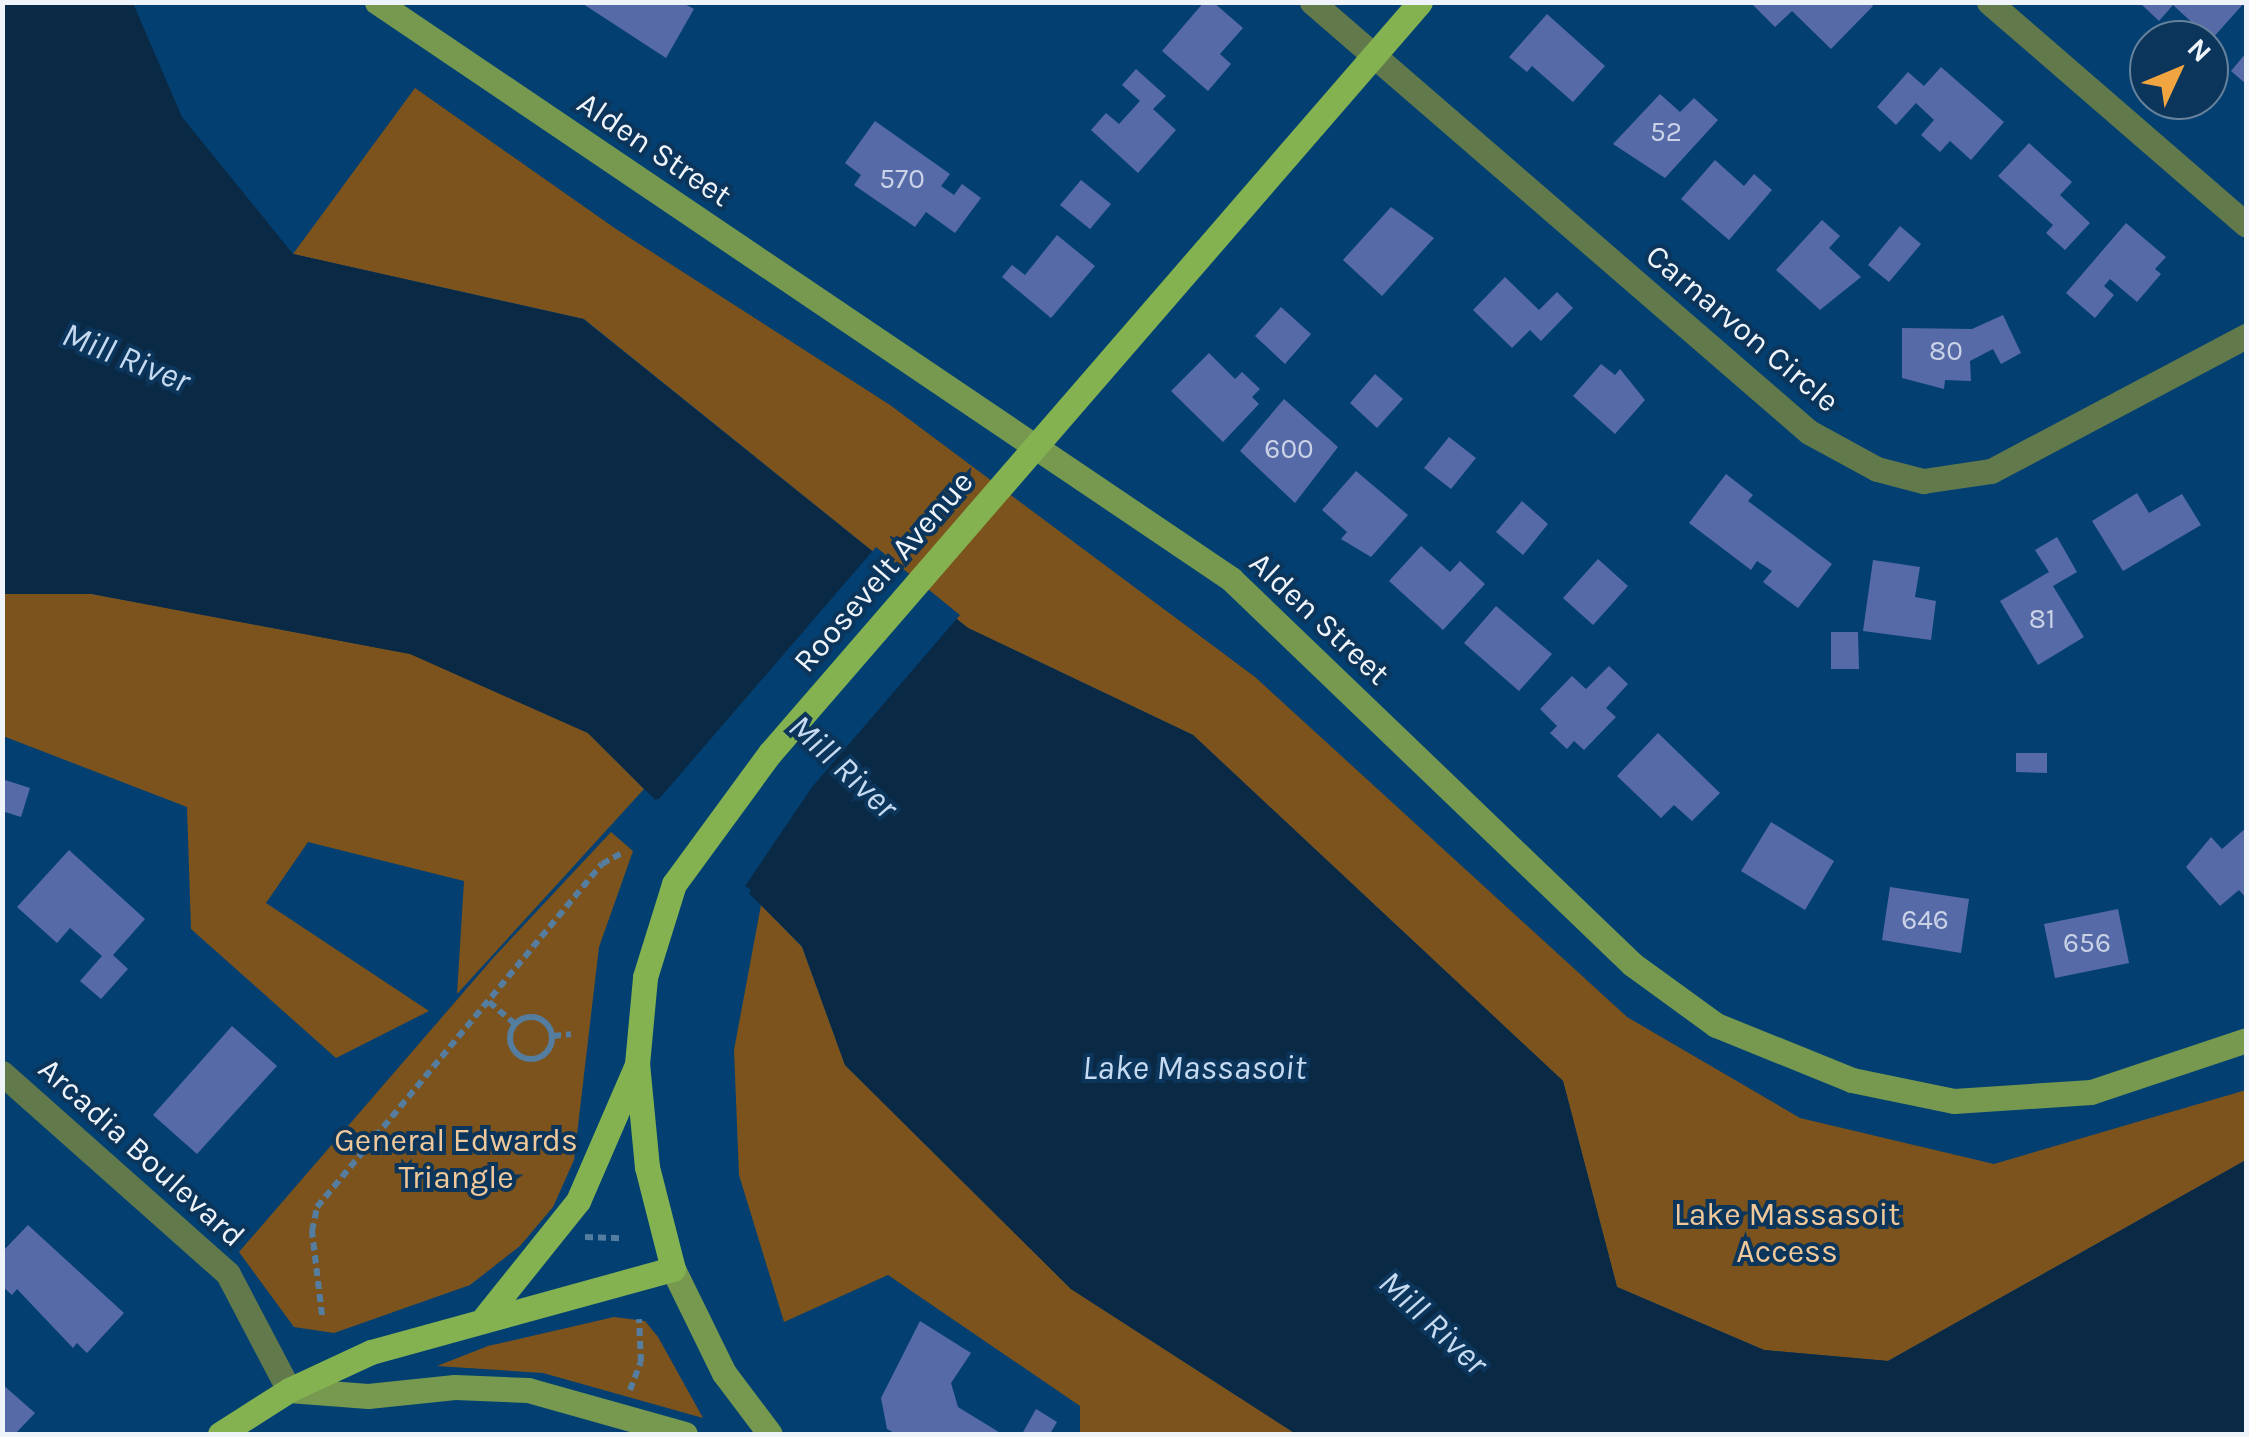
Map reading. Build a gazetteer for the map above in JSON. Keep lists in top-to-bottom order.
{
  "streets": {
    "main road": ["Roosevelt Avenue"],
    "street": ["Alden Street", "Carnarvon Circle", "Arcadia Boulevard"]
  },
  "crossings": [
    ["Alden Street", "Roosevelt Avenue"],
    ["Carnarvon Circle", "Roosevelt Avenue"]
  ],
  "water": ["Mill River", "Lake Massasoit"],
  "parks": ["General Edwards Triangle", "Lake Massasoit Access"],
  "house_numbers": [
    "52",
    "570",
    "80",
    "600",
    "81",
    "646",
    "656"
  ],
  "north": "top right"
}
